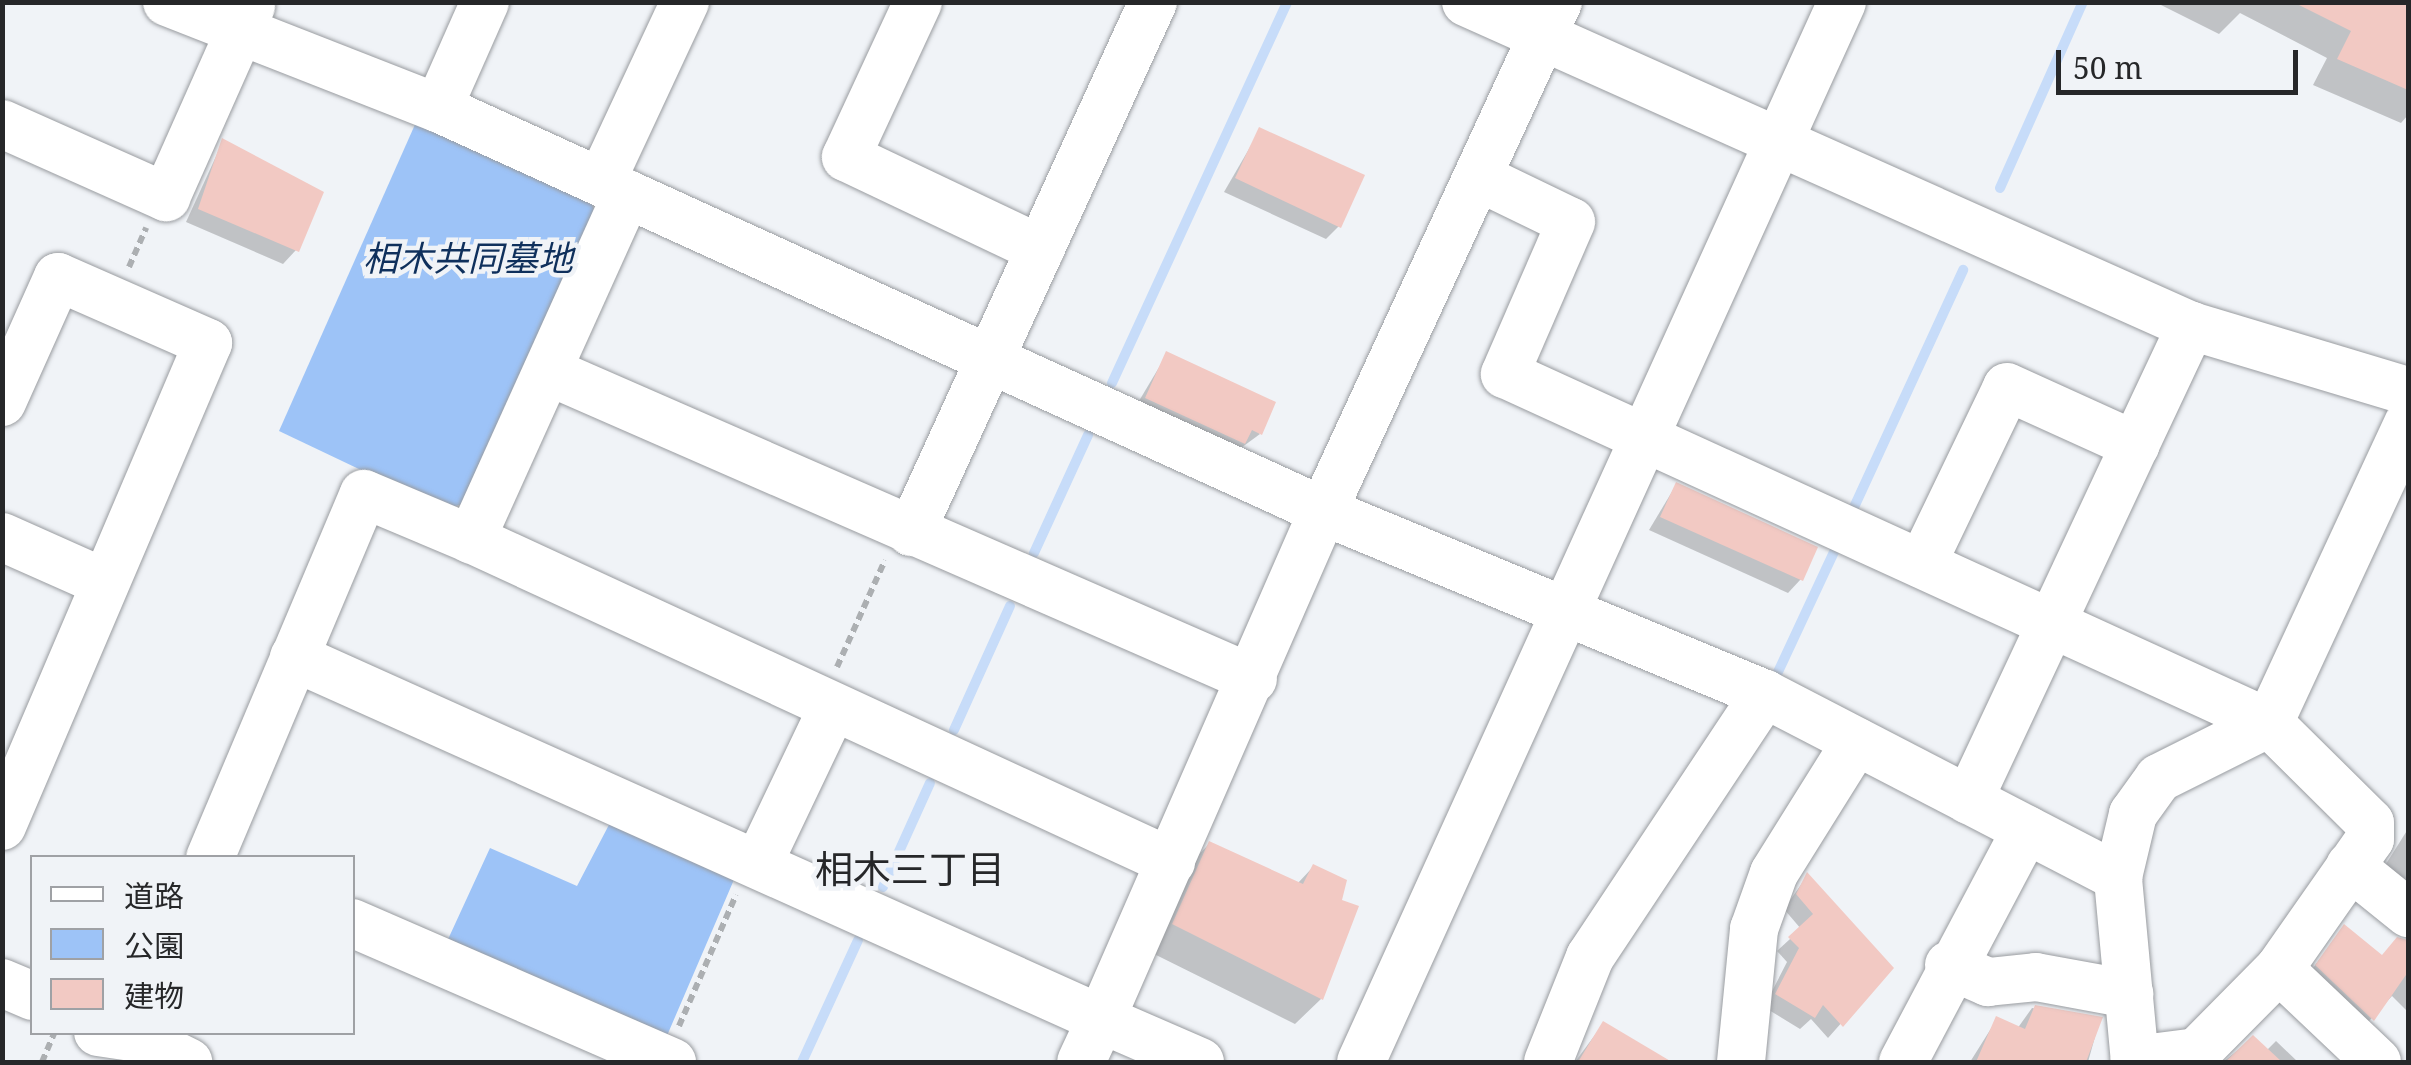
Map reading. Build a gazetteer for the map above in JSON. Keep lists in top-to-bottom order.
{
  "districts": ["相木三丁目"],
  "parks": ["相木共同墓地"],
  "legend": ["道路", "公園", "建物"],
  "scale_bar": "50 m"
}
